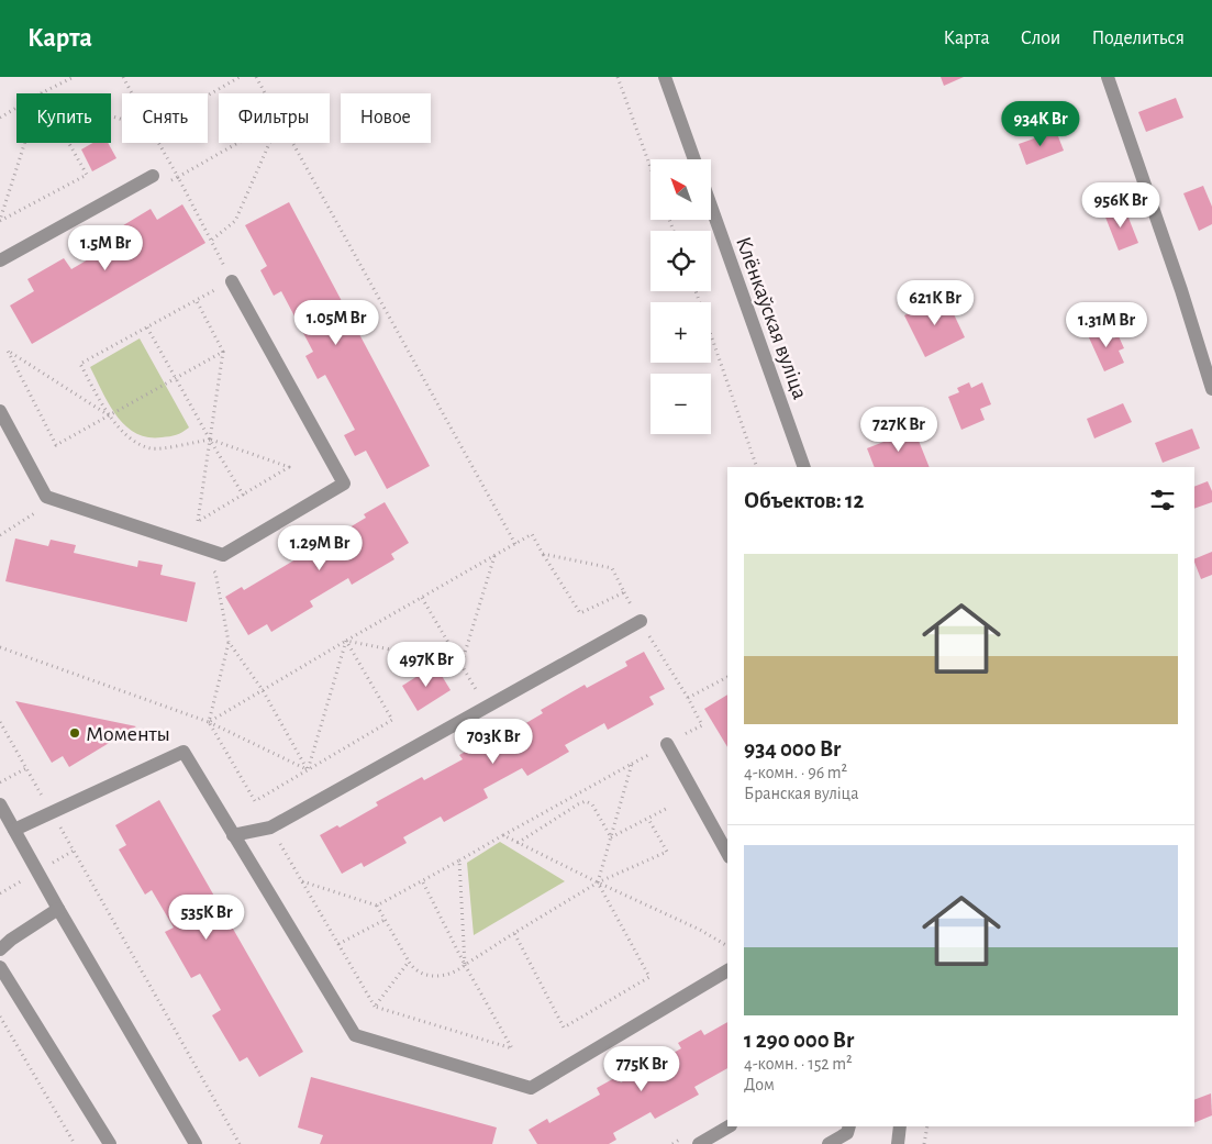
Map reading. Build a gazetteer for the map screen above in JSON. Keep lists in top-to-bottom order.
{
  "streets": {
    "street": ["Клёнкаўская вуліца"]
  },
  "places": ["Моменты"],
  "north": "top left",
  "page": {
    "header": "Карта",
    "nav": ["Карта", "Слои", "Поделиться"],
    "chip": [
      "Купить",
      "Снять",
      "Фильтры",
      "Новое"
    ],
    "price": [
      "934K Br",
      "956K Br",
      "1.5M Br",
      "621K Br",
      "1.05M Br",
      "1.31M Br",
      "727K Br",
      "1.29M Br",
      "497K Br",
      "703K Br",
      "535K Br",
      "775K Br"
    ],
    "map_buttons": ["+", "−"],
    "heading": "Объектов: 12",
    "list": [
      {
        "name": "934 000 Br",
        "note": "4-комн. · 96 m² · Бранская вуліца"
      },
      {
        "name": "1 290 000 Br",
        "note": "4-комн. · 152 m² · Дом"
      }
    ]
  }
}
